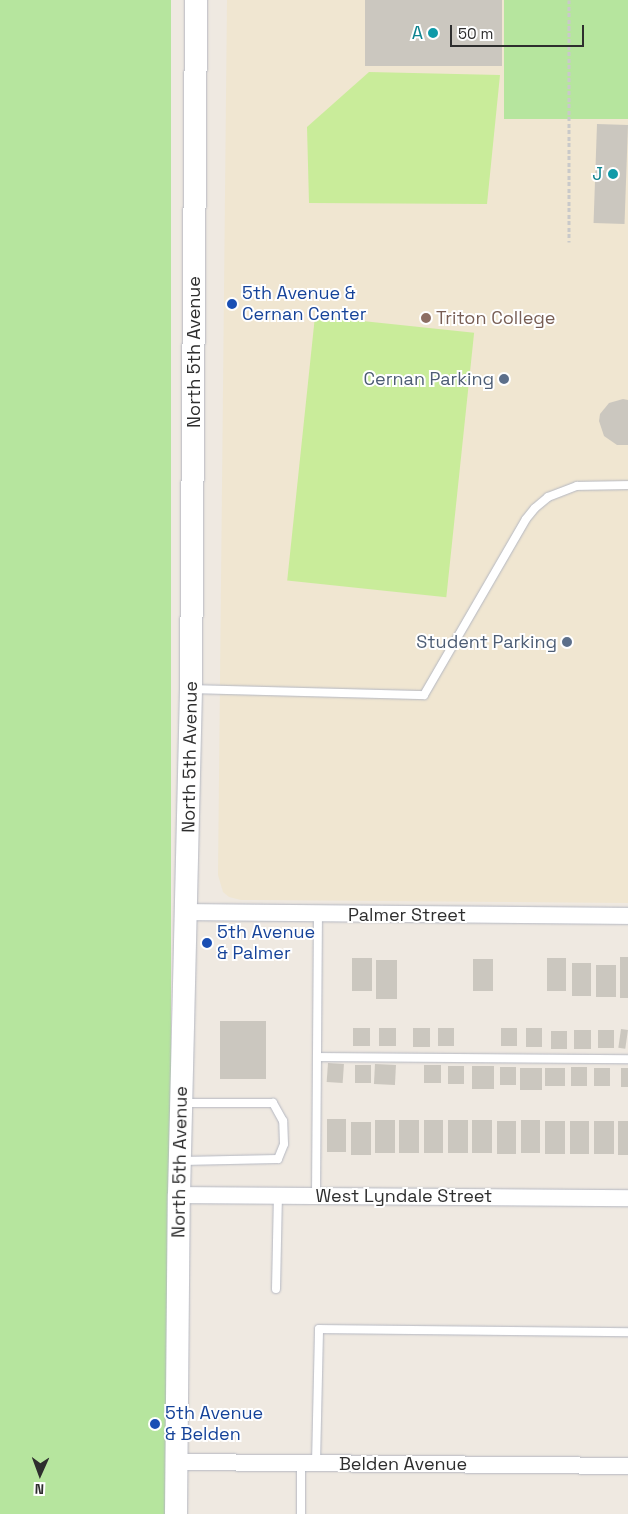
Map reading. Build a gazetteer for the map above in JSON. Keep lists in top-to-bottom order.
{
  "streets": {
    "street": [
      "North 5th Avenue",
      "Palmer Street",
      "West Lyndale Street",
      "Belden Avenue"
    ]
  },
  "crossings": [
    ["North 5th Avenue", "Palmer Street"],
    ["North 5th Avenue", "West Lyndale Street"],
    ["North 5th Avenue", "Belden Avenue"]
  ],
  "places": [
    "A",
    "J",
    "5th Avenue & Cernan Center",
    "Triton College",
    "Cernan Parking",
    "Student Parking",
    "5th Avenue & Palmer",
    "5th Avenue & Belden"
  ],
  "scale_bar": "50 m",
  "north": "bottom"
}
